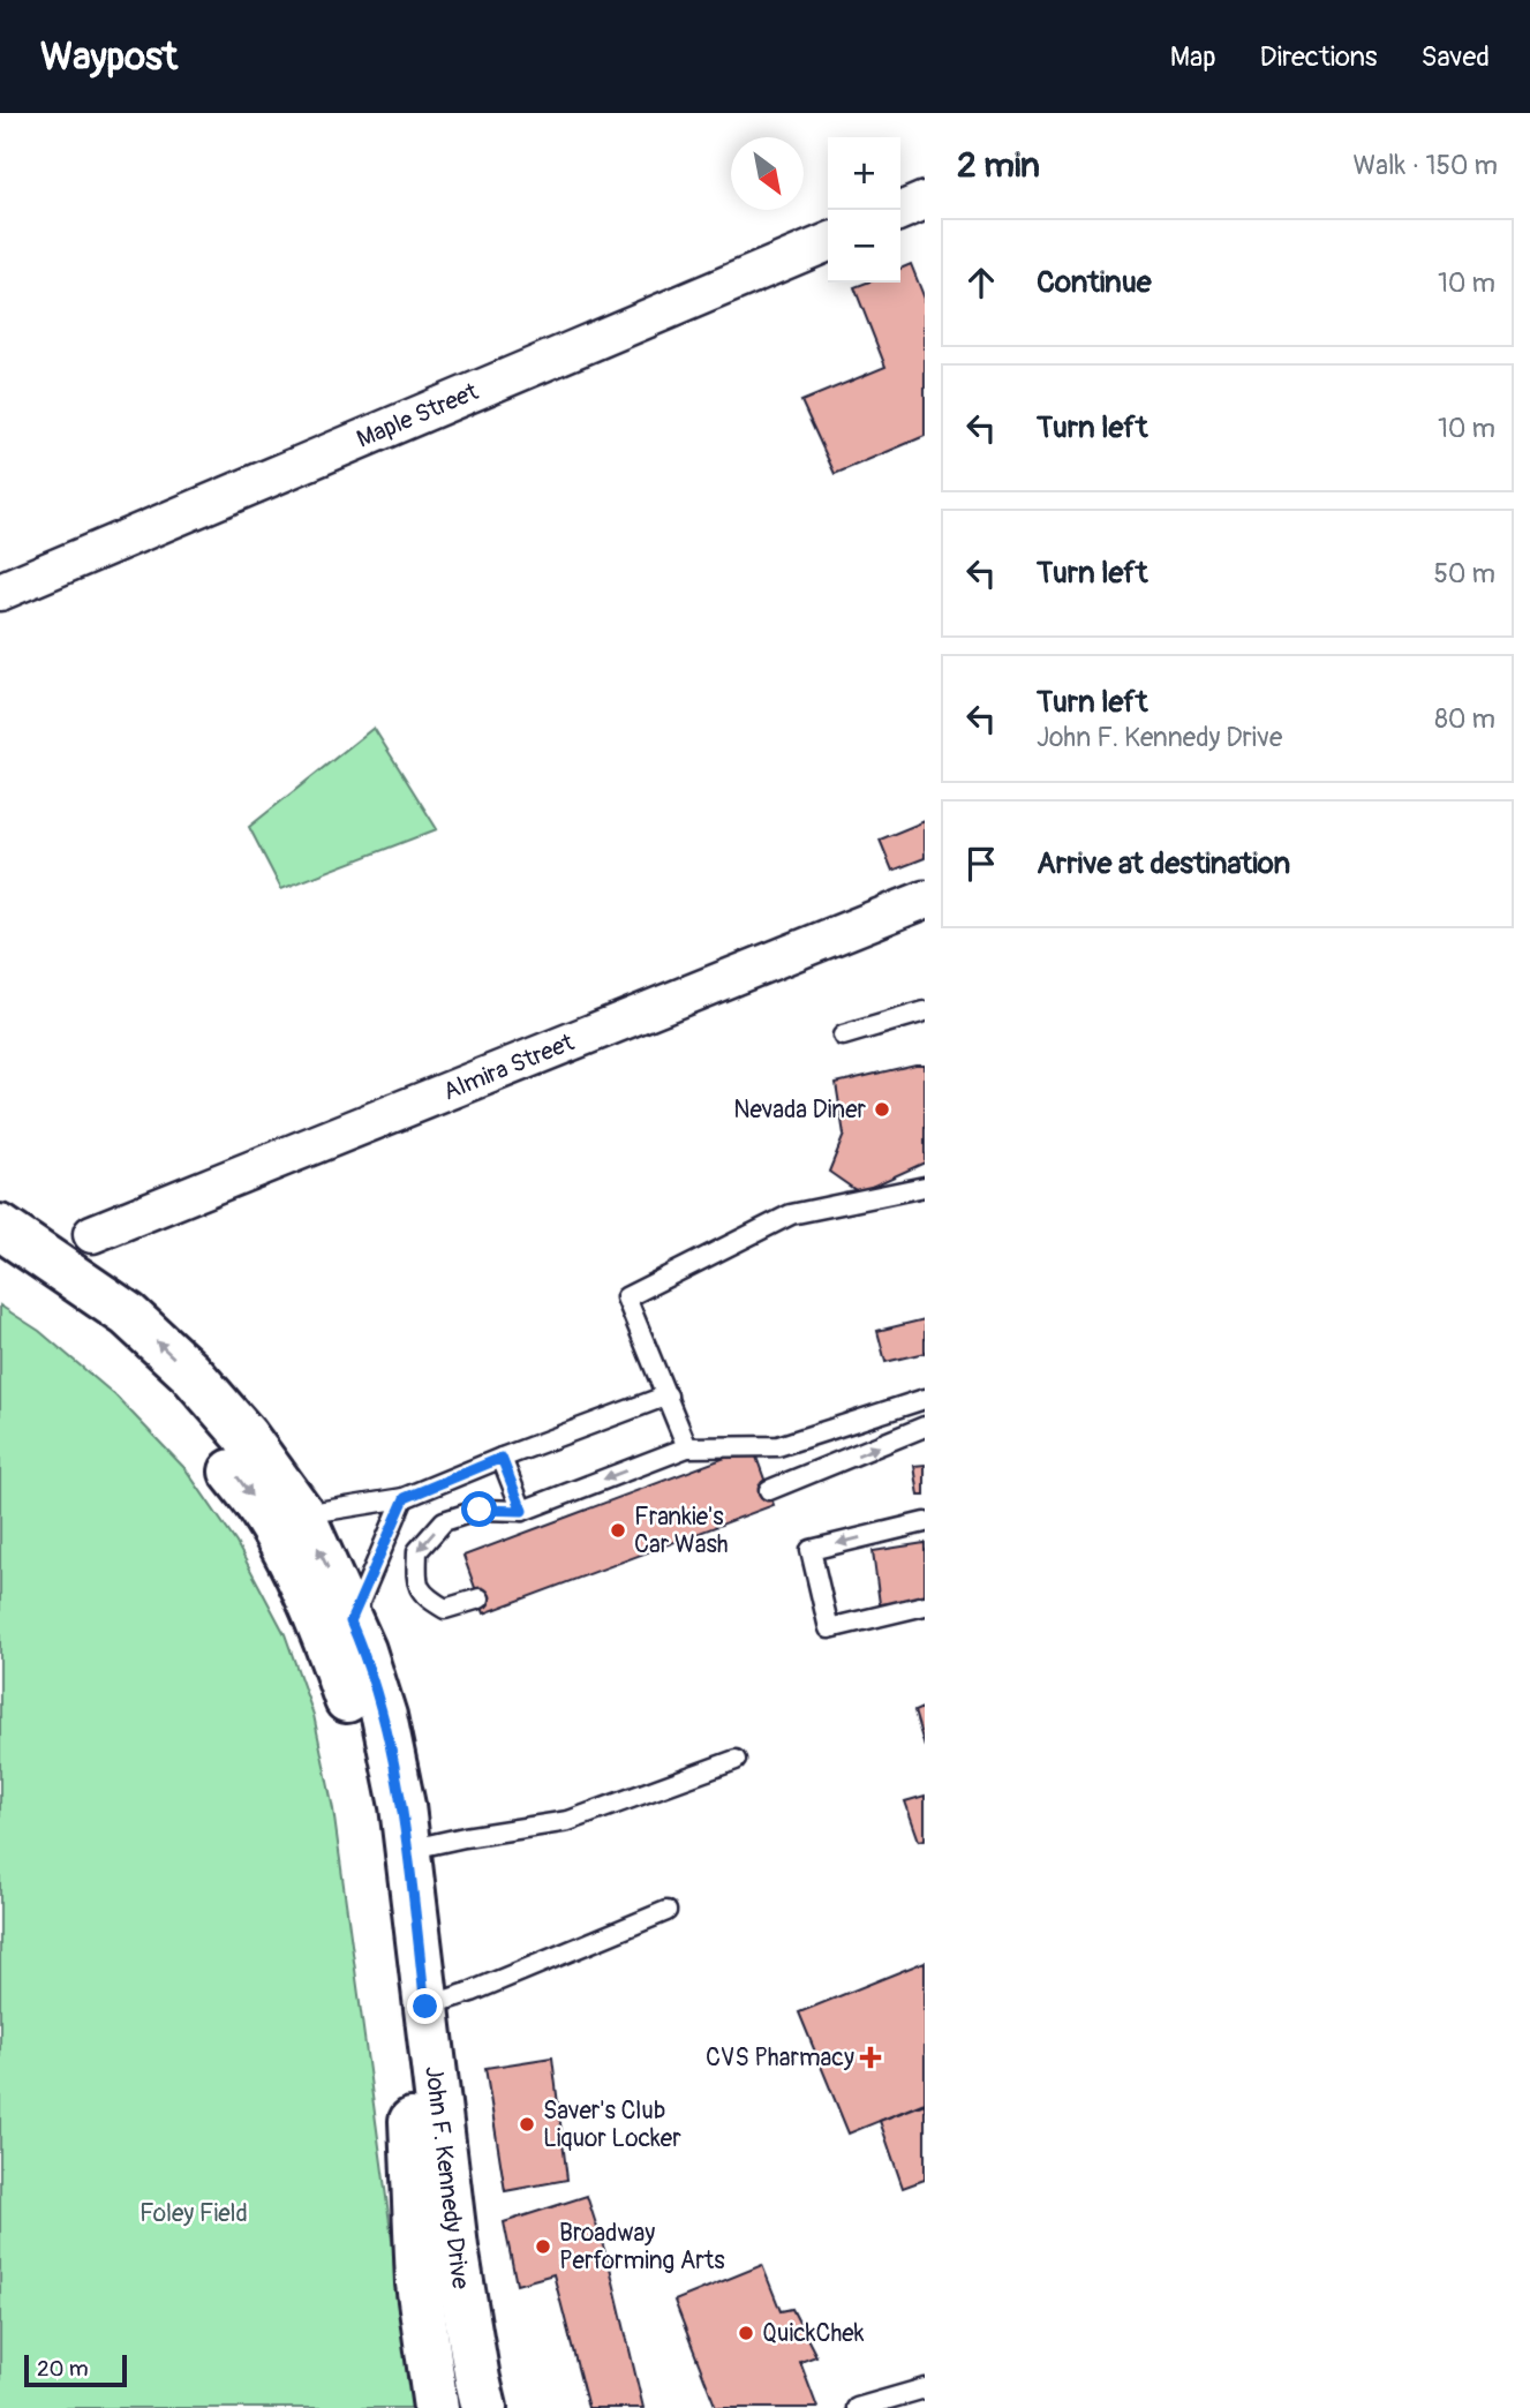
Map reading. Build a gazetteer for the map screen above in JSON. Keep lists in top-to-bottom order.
{
  "streets": {
    "main road": ["John F. Kennedy Drive"],
    "street": ["Maple Street", "Almira Street"]
  },
  "parks": ["Foley Field"],
  "places": {
    "other": [
      "Nevada Diner",
      "Frankie's Car Wash",
      "Saver's Club Liquor Locker",
      "Broadway Performing Arts",
      "QuickChek"
    ],
    "health": ["CVS Pharmacy"]
  },
  "scale_bar": "20 m",
  "north": "bottom right",
  "page": {
    "header": "Waypost",
    "nav": ["Map", "Directions", "Saved"],
    "heading": ["2 min", "Walk · 150 m"],
    "map_buttons": ["+", "−"],
    "list": [
      ["Continue", "10 m"],
      ["Turn left", "10 m"],
      ["Turn left", "50 m"],
      ["Turn left", "John F. Kennedy Drive", "80 m"],
      "Arrive at destination"
    ],
    "scale": "20 m"
  }
}
